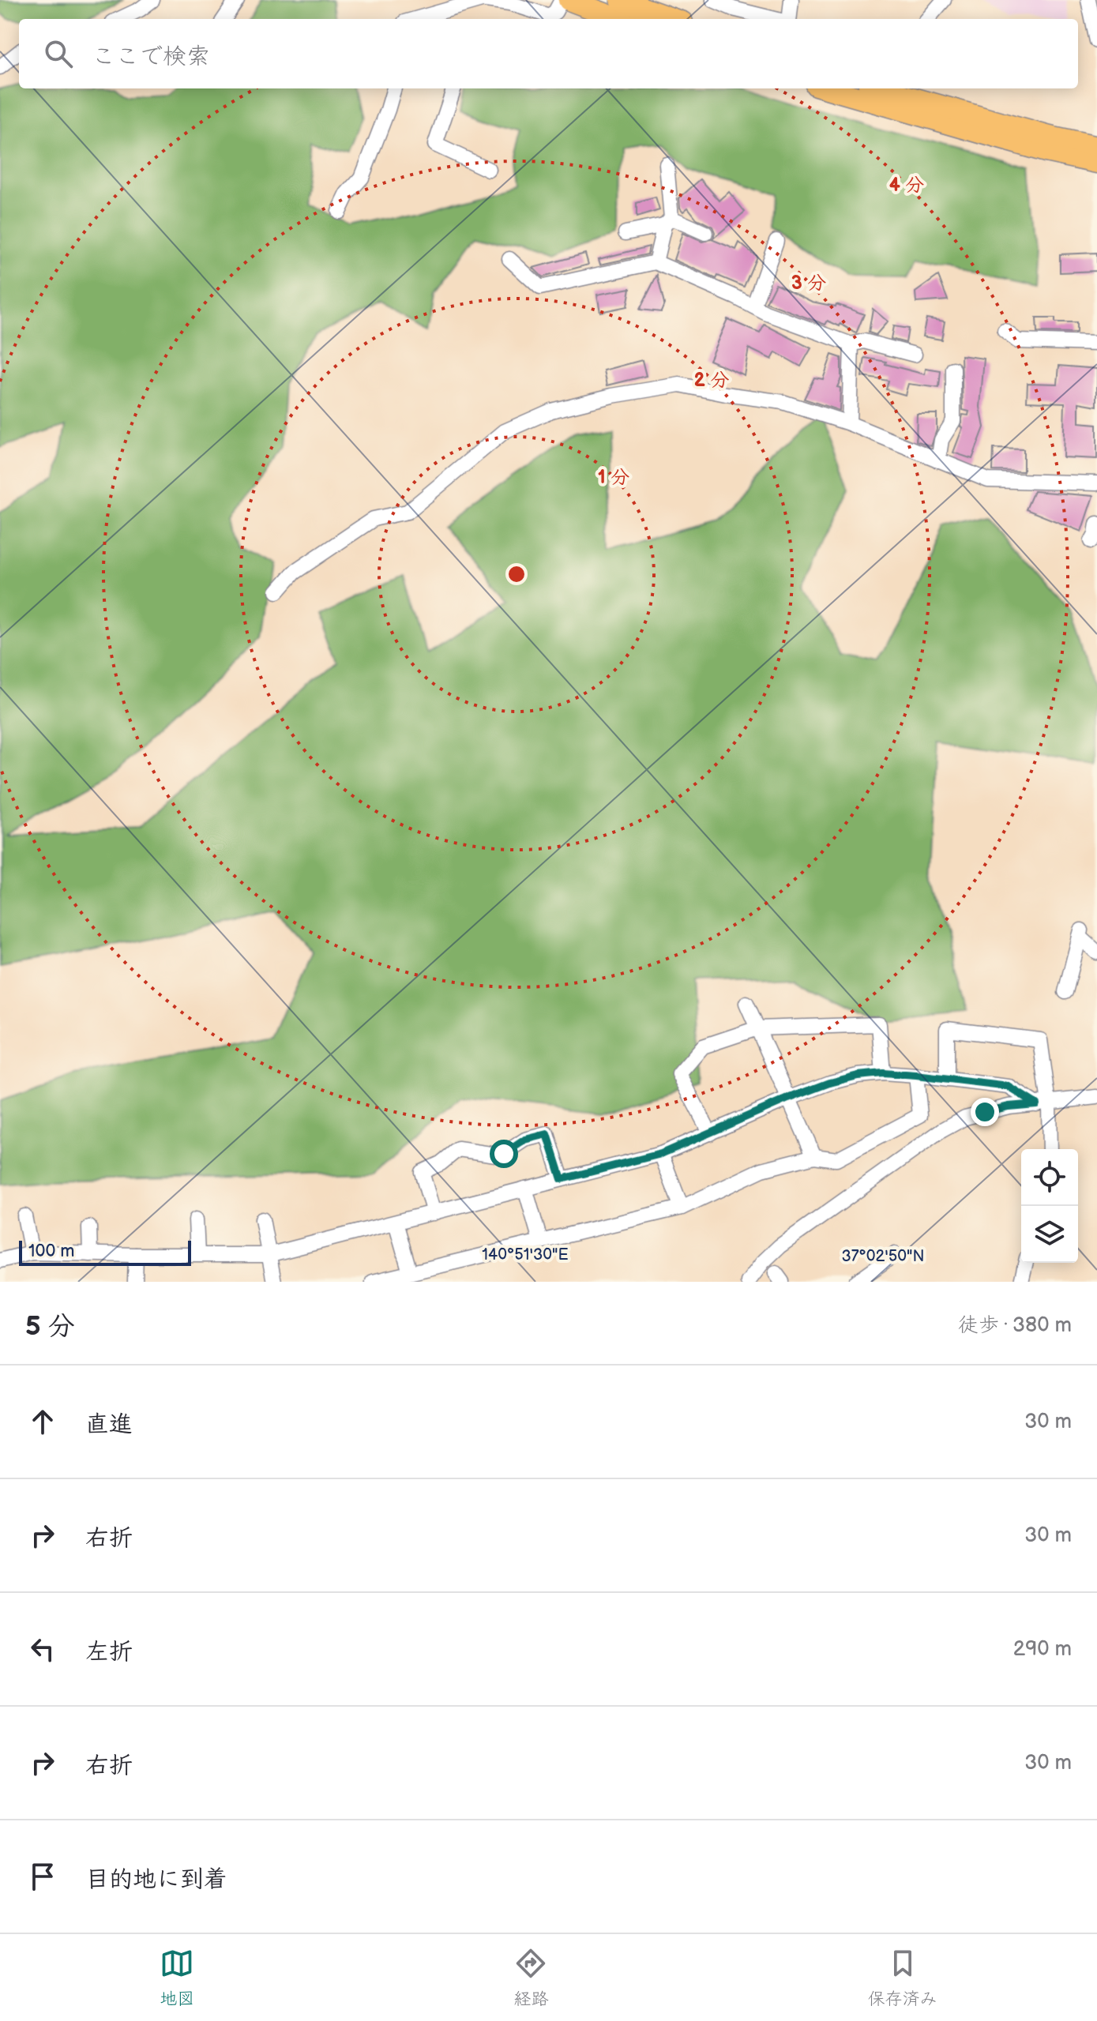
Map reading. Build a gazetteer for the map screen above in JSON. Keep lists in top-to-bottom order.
{
  "scale_bar": "100 m",
  "page": {
    "search": "ここで検索",
    "scale": "100 m",
    "heading": ["5 分", "徒歩 · 380 m"],
    "list": [
      ["直進", "30 m"],
      ["右折", "30 m"],
      ["左折", "290 m"],
      ["右折", "30 m"],
      "目的地に到着"
    ],
    "nav": ["地図", "経路", "保存済み"]
  },
  "coordinates": ["140°51'30\"E", "37°02'50\"N"],
  "rings": [
    "4 分",
    "3 分",
    "2 分",
    "1 分"
  ]
}
